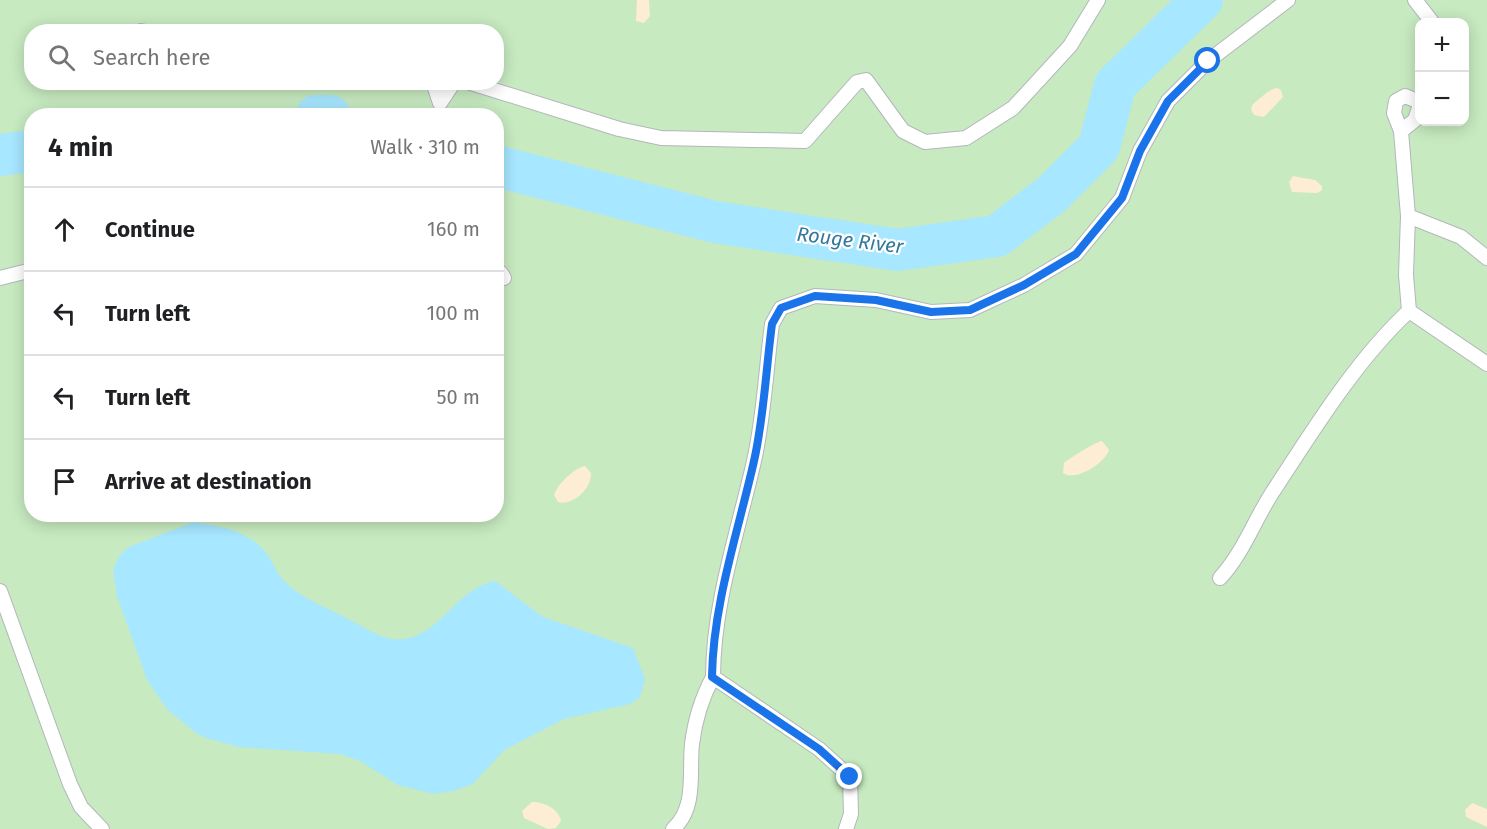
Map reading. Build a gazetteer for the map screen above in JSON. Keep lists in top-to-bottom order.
{
  "water": ["Rouge River"],
  "page": {
    "map_buttons": ["+", "−"],
    "search": "Search here",
    "heading": ["4 min", "Walk · 310 m"],
    "list": [
      ["Continue", "160 m"],
      ["Turn left", "100 m"],
      ["Turn left", "50 m"],
      "Arrive at destination"
    ]
  }
}
